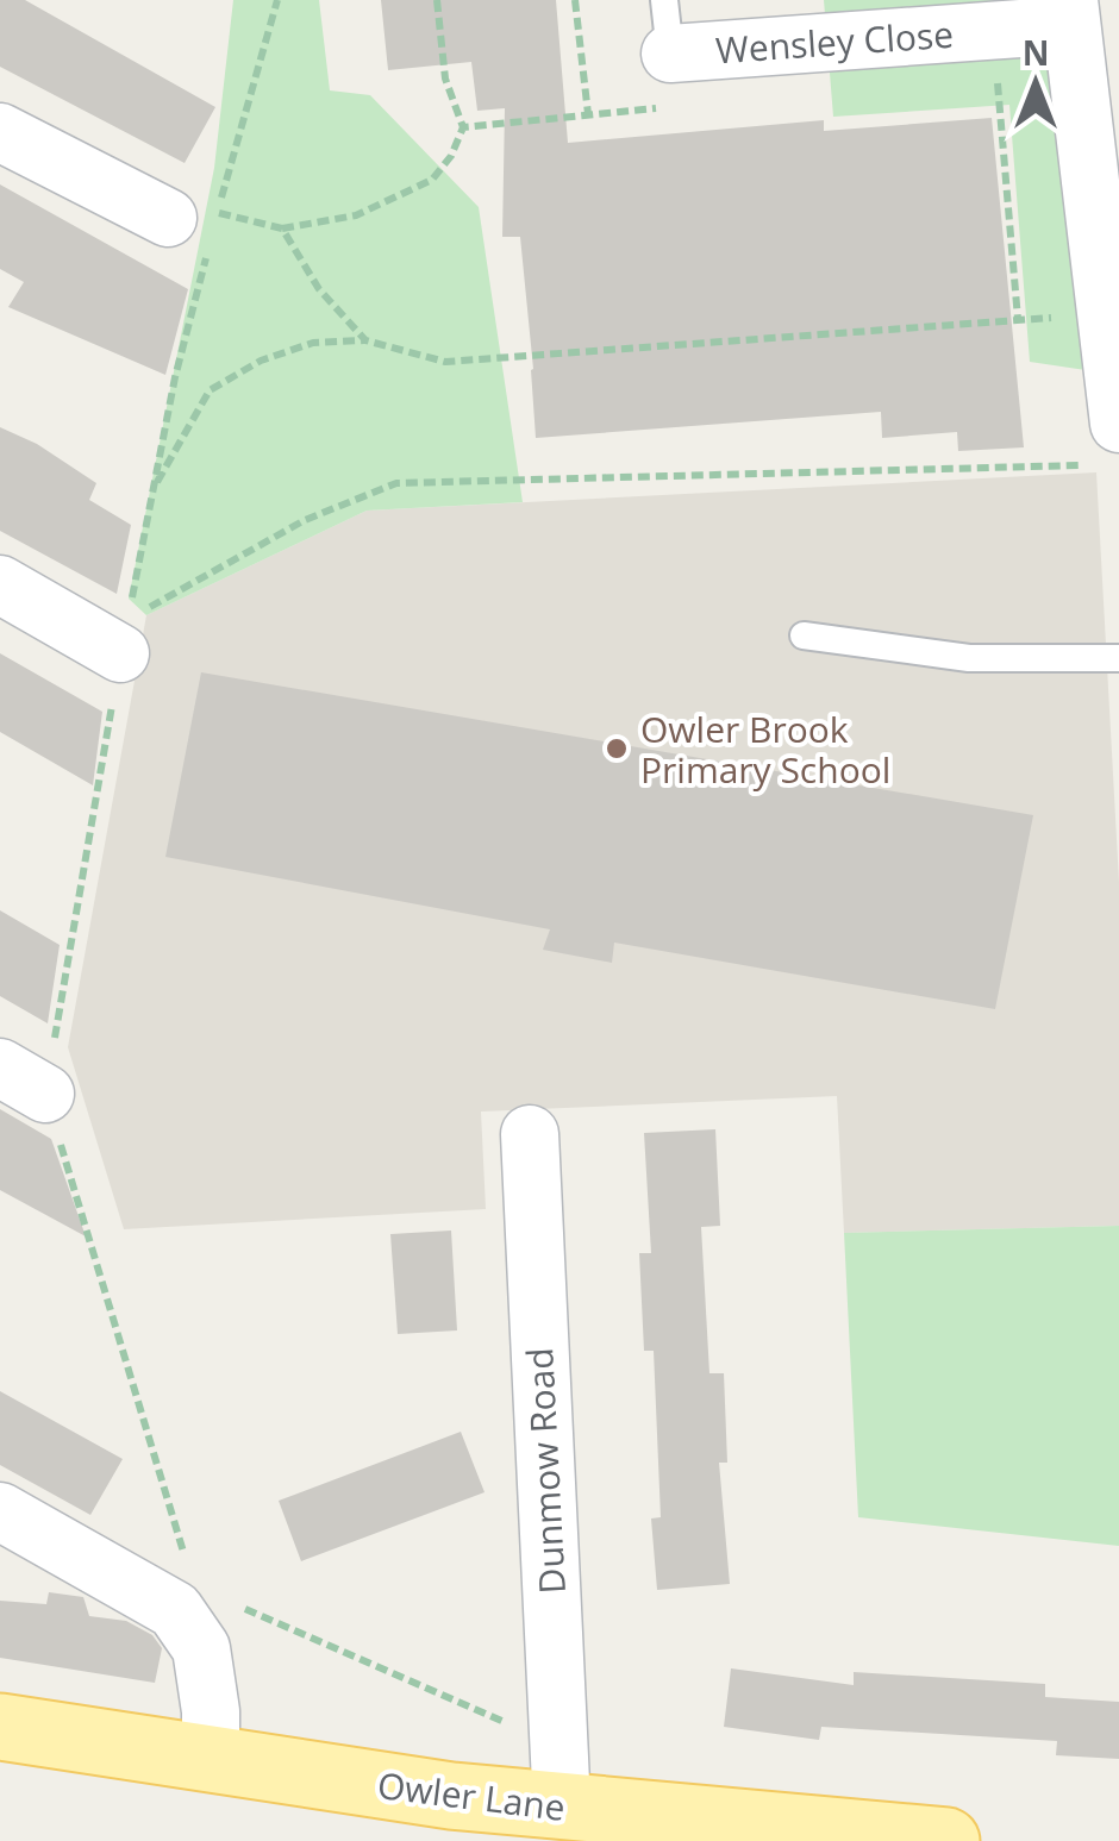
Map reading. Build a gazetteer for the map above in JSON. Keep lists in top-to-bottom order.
{
  "streets": {
    "main road": ["Owler Lane"],
    "street": ["Wensley Close", "Dunmow Road"]
  },
  "crossings": [
    ["Dunmow Road", "Owler Lane"]
  ],
  "places": ["Owler Brook Primary School"],
  "north": "top"
}
